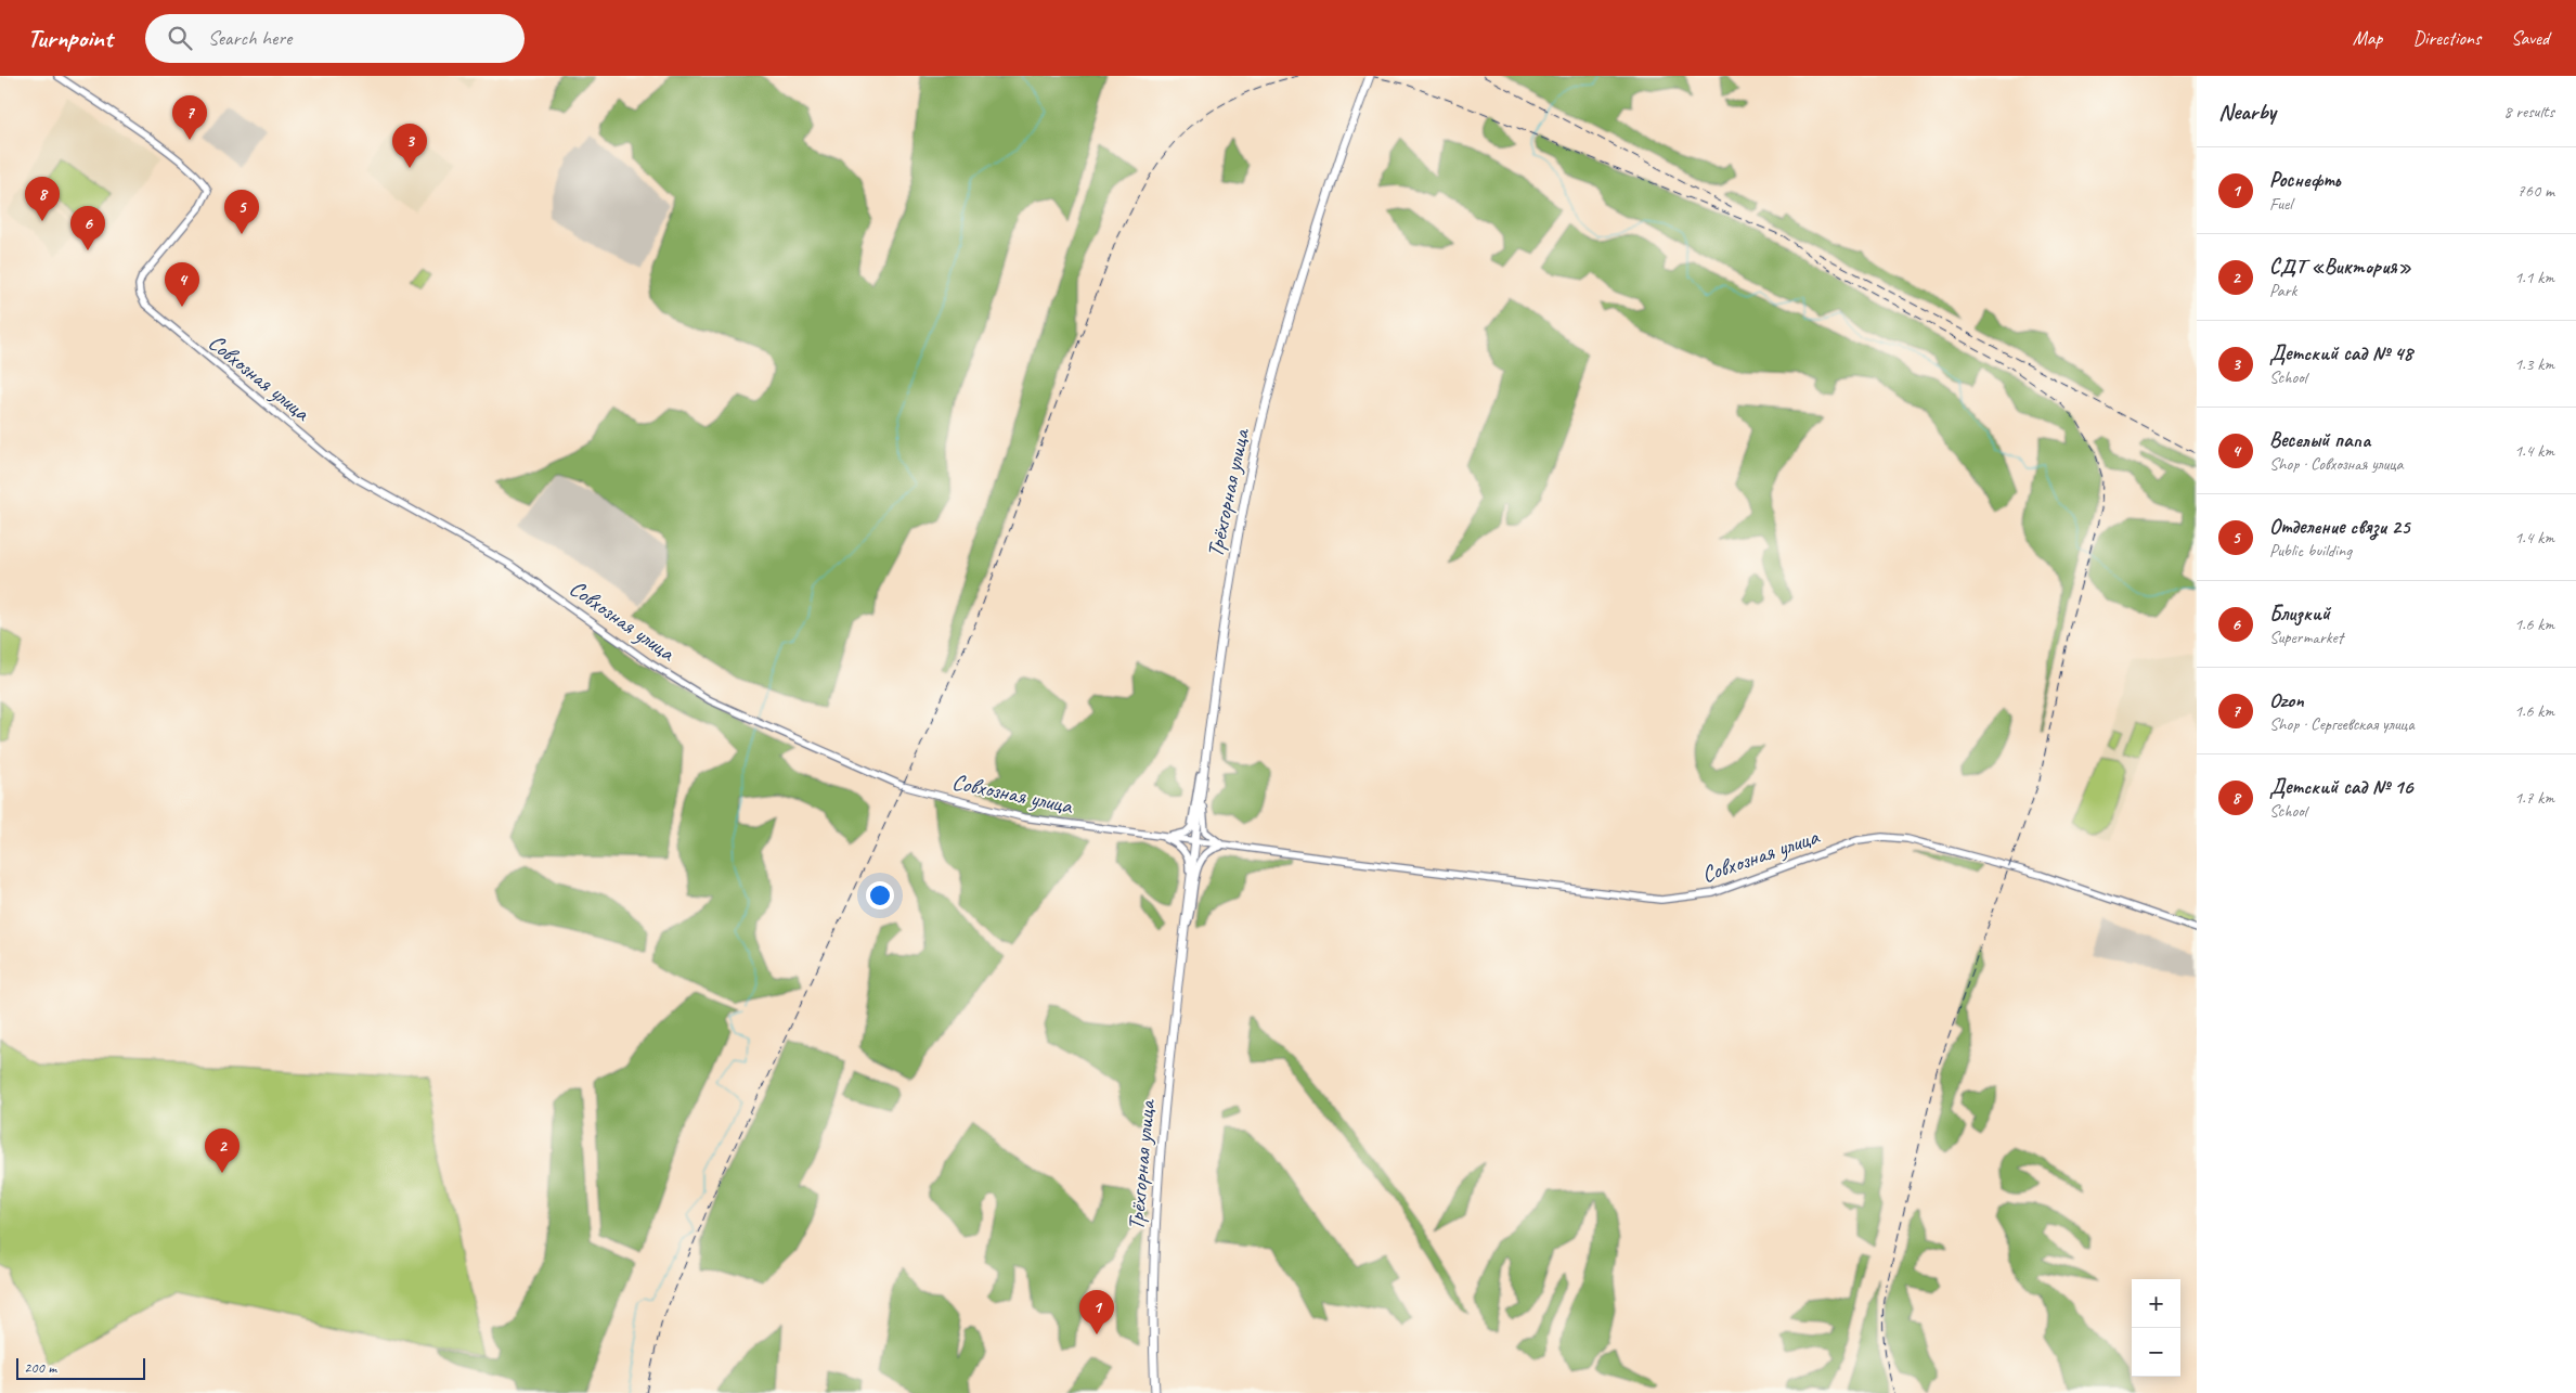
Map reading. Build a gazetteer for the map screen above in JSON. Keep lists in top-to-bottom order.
{
  "streets": {
    "highway": ["Трёхгорная улица"],
    "main road": ["Совхозная улица"]
  },
  "crossings": [
    ["Совхозная улица", "Трёхгорная улица"]
  ],
  "scale_bar": "200 m",
  "page": {
    "header": "Turnpoint",
    "search": "Search here",
    "nav": ["Map", "Directions", "Saved"],
    "heading": ["Nearby", "8 results"],
    "pins": [
      "7",
      "3",
      "8",
      "5",
      "6",
      "4",
      "2",
      "1"
    ],
    "list": [
      {
        "mark": "1",
        "name": "Роснефть",
        "note": "Fuel",
        "value": "760 m"
      },
      {
        "mark": "2",
        "name": "СДТ «Виктория»",
        "note": "Park",
        "value": "1.1 km"
      },
      {
        "mark": "3",
        "name": "Детский сад № 48",
        "note": "School",
        "value": "1.3 km"
      },
      {
        "mark": "4",
        "name": "Веселый папа",
        "note": "Shop · Совхозная улица",
        "value": "1.4 km"
      },
      {
        "mark": "5",
        "name": "Отделение связи 25",
        "note": "Public building",
        "value": "1.4 km"
      },
      {
        "mark": "6",
        "name": "Близкий",
        "note": "Supermarket",
        "value": "1.6 km"
      },
      {
        "mark": "7",
        "name": "Ozon",
        "note": "Shop · Сергеевская улица",
        "value": "1.6 km"
      },
      {
        "mark": "8",
        "name": "Детский сад № 16",
        "note": "School",
        "value": "1.7 km"
      }
    ],
    "map_buttons": ["+", "−"],
    "scale": "200 m"
  }
}
